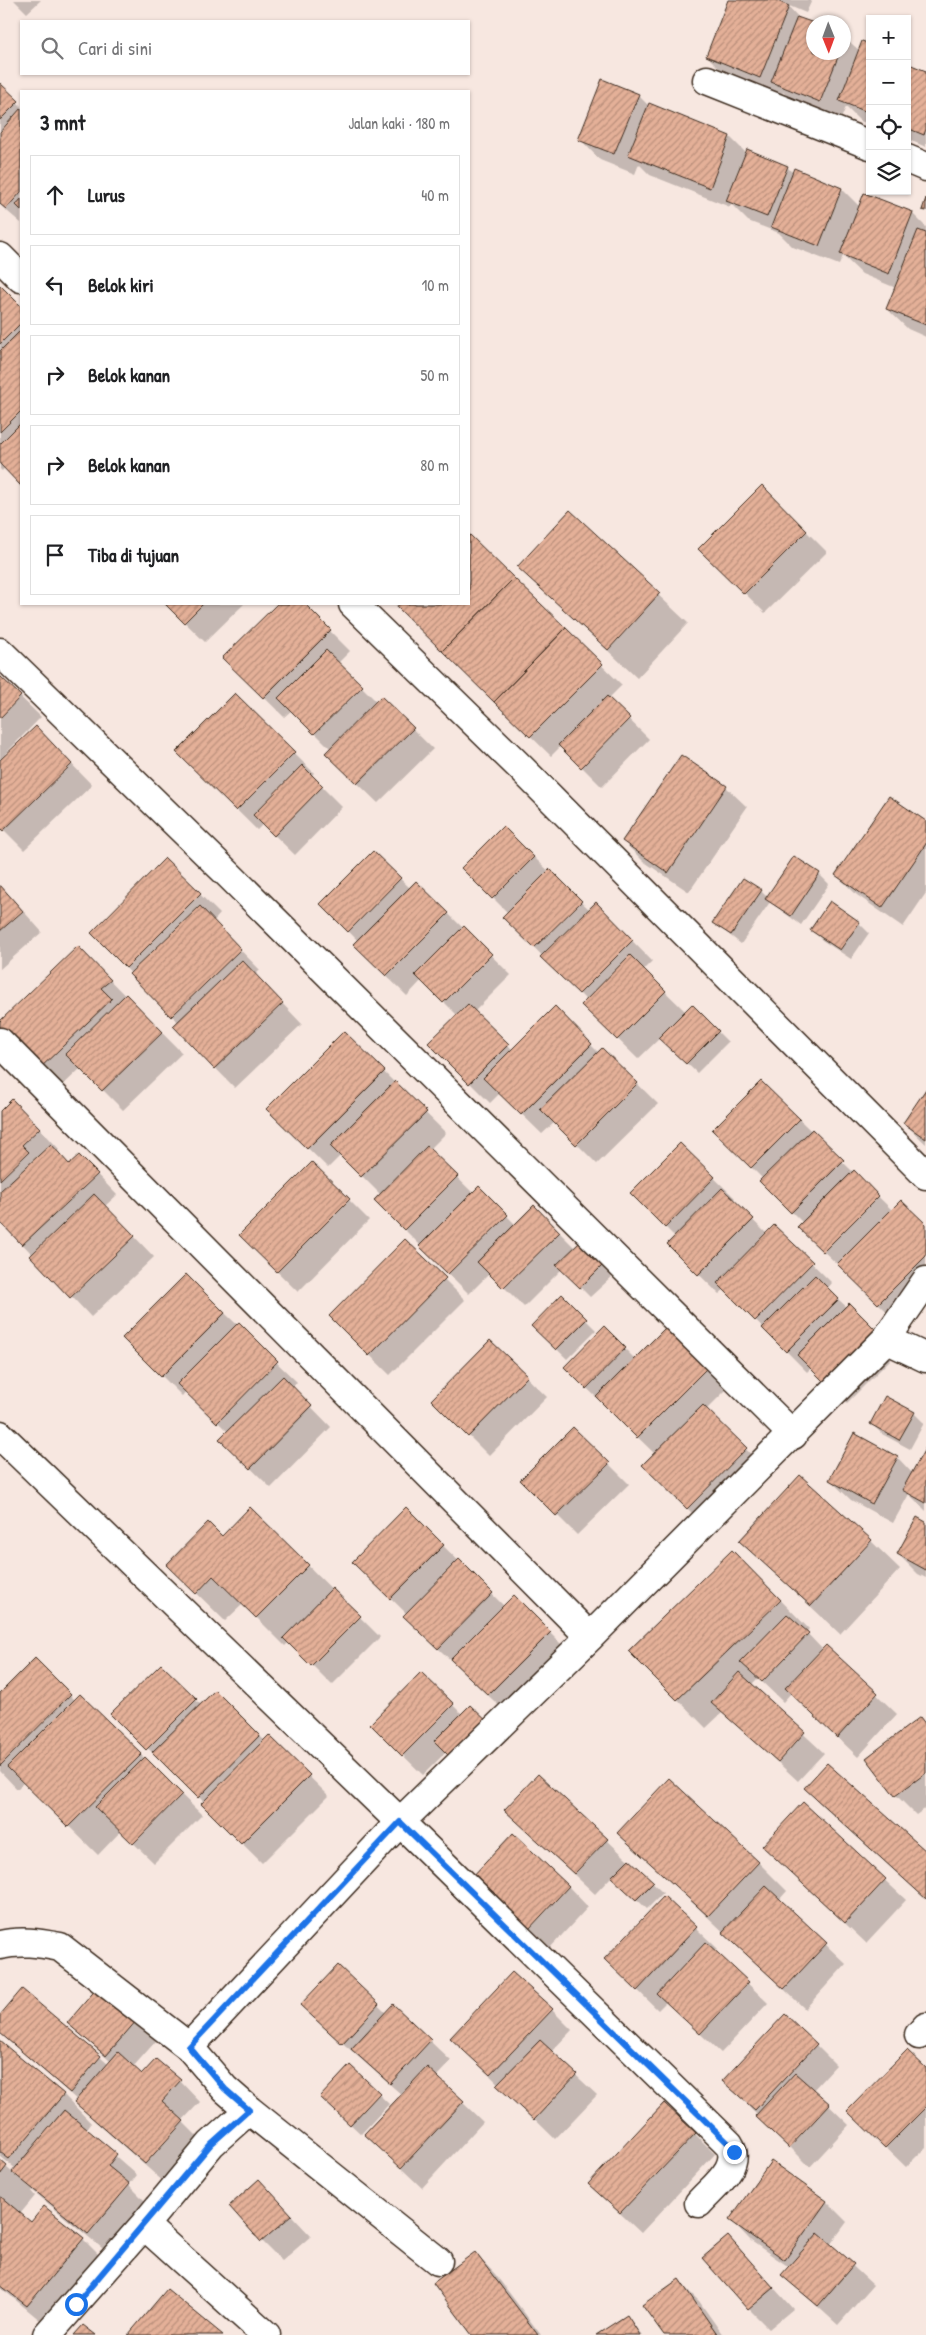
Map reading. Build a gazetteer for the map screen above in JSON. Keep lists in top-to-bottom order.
{
  "north": "bottom",
  "page": {
    "map_buttons": ["+", "−"],
    "search": "Cari di sini",
    "heading": ["3 mnt", "Jalan kaki · 180 m"],
    "list": [
      ["Lurus", "40 m"],
      ["Belok kiri", "10 m"],
      ["Belok kanan", "50 m"],
      ["Belok kanan", "80 m"],
      "Tiba di tujuan"
    ]
  }
}
